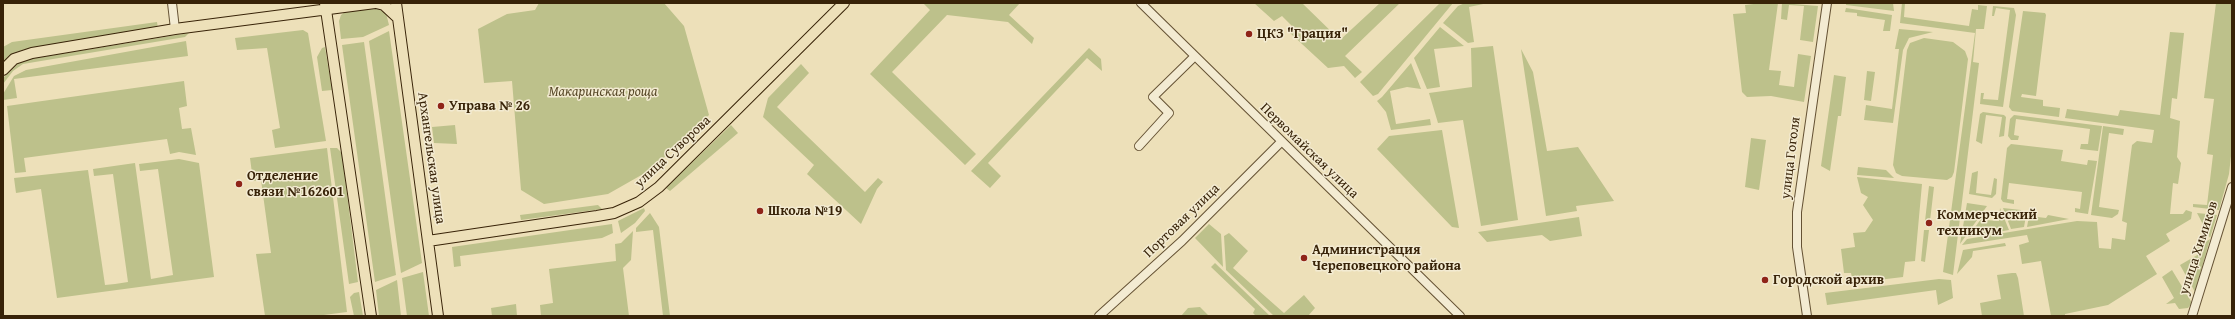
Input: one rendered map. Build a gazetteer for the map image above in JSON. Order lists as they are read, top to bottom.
{
  "streets": {
    "main road": ["улица Суворова", "Архангельская улица"],
    "street": [
      "Первомайская улица",
      "улица Гоголя",
      "Портовая улица",
      "улица Химиков"
    ]
  },
  "crossings": [
    ["Первомайская улица", "Портовая улица"],
    ["улица Суворова", "Архангельская улица"]
  ],
  "parks": ["Макаринская роща"],
  "places": [
    "ЦКЗ \"Грация\"",
    "Управа № 26",
    "Отделение связи №162601",
    "Школа №19",
    "Коммерческий техникум",
    "Администрация Череповецкого района",
    "Городской архив"
  ]
}
